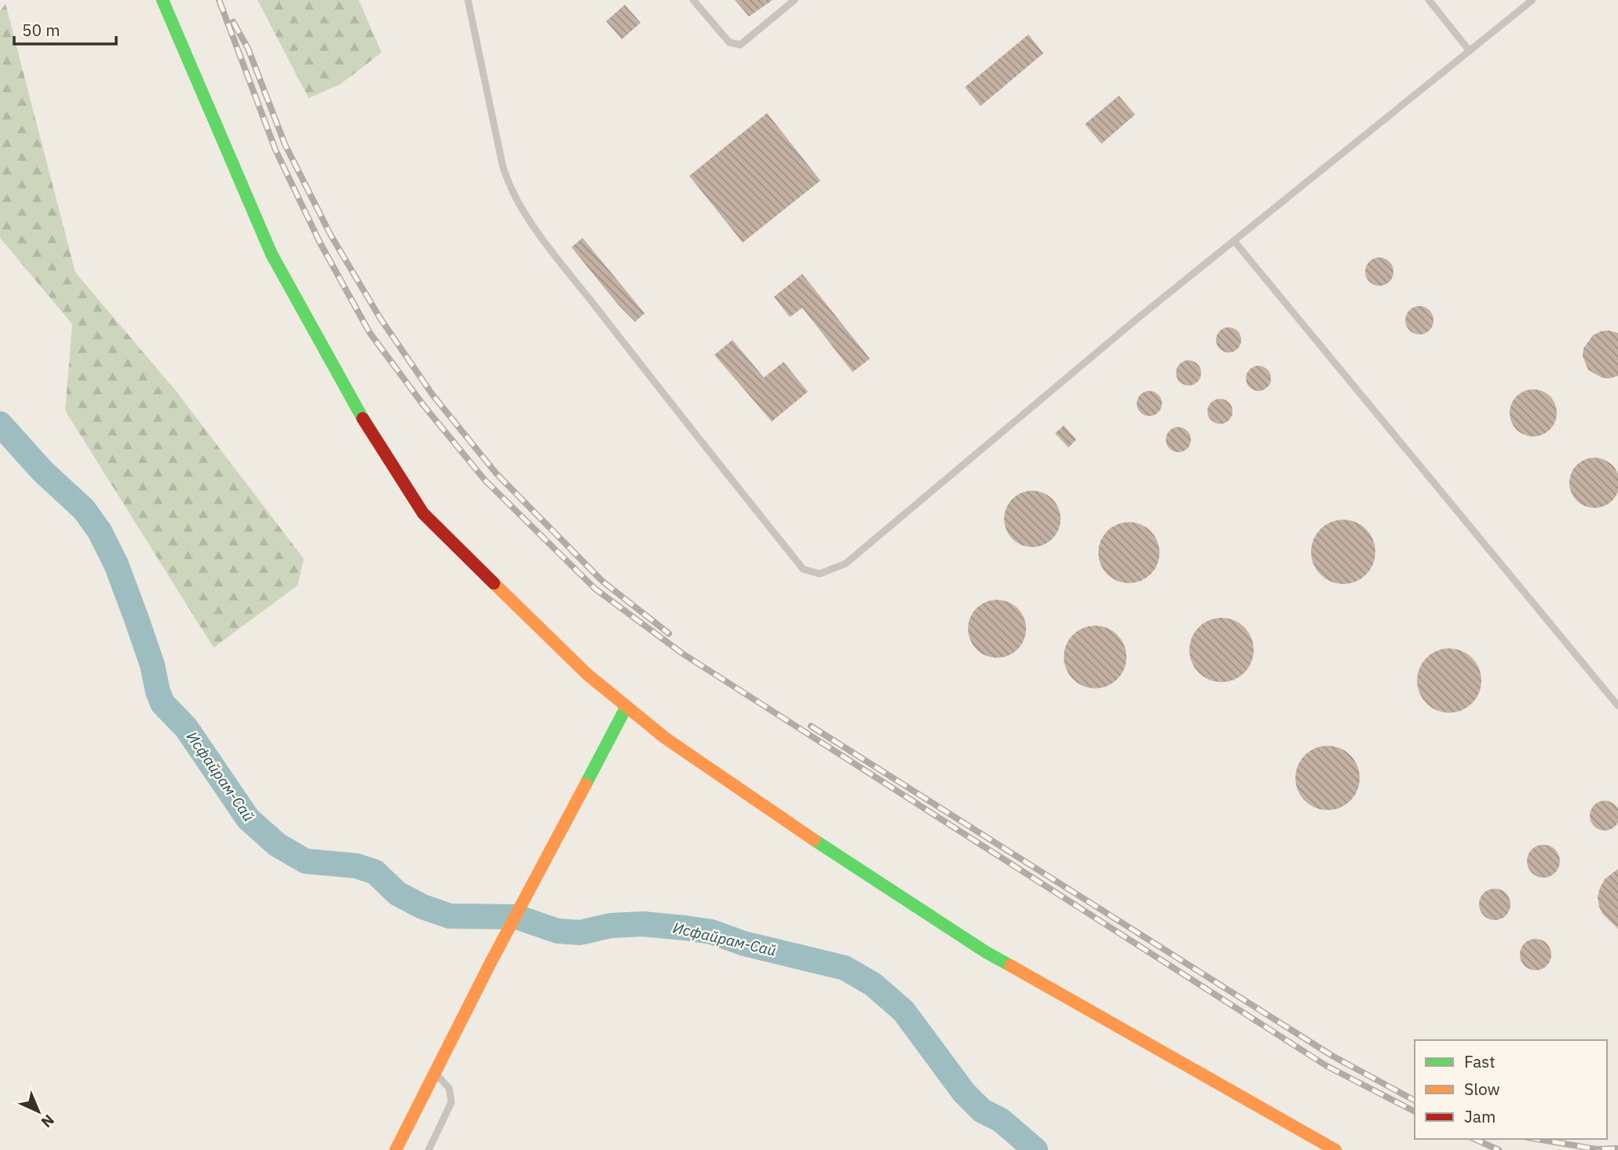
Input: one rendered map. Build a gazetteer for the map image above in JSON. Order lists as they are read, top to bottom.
{
  "water": ["Исфайрам-Сай"],
  "legend": ["Fast", "Slow", "Jam"],
  "scale_bar": "50 m",
  "north": "bottom right"
}
